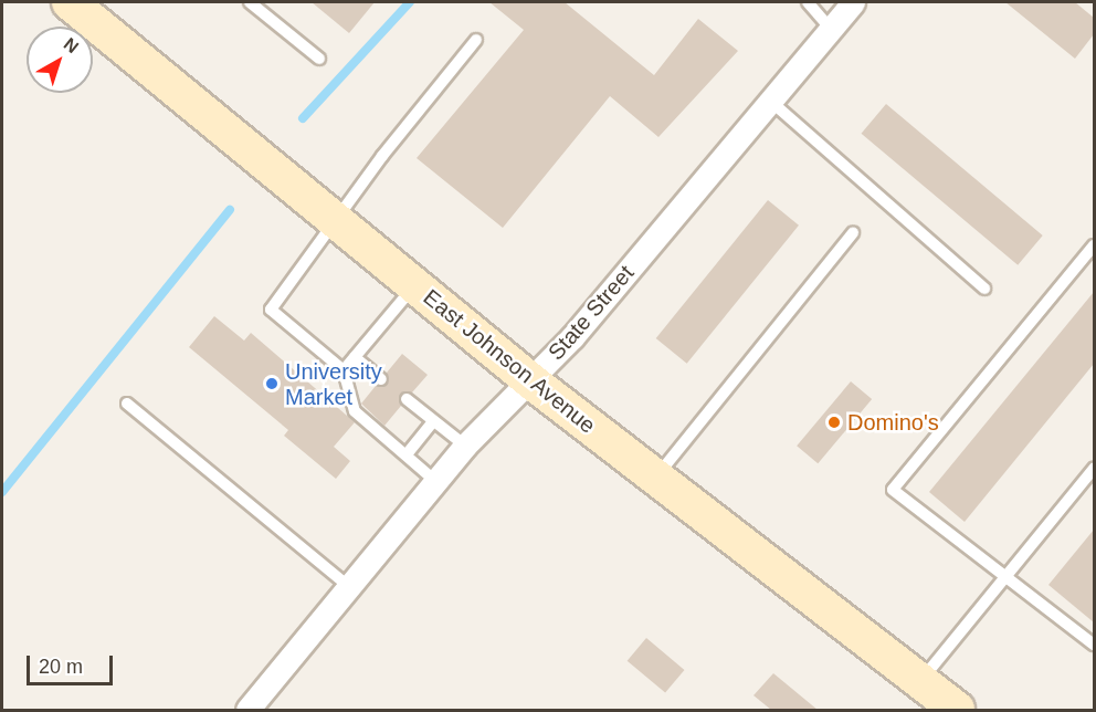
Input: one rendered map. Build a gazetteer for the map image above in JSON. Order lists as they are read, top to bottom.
{
  "streets": {
    "main road": ["East Johnson Avenue"],
    "street": ["State Street"]
  },
  "crossings": [
    ["State Street", "East Johnson Avenue"]
  ],
  "places": ["University Market", "Domino's"],
  "scale_bar": "20 m",
  "north": "top right"
}
